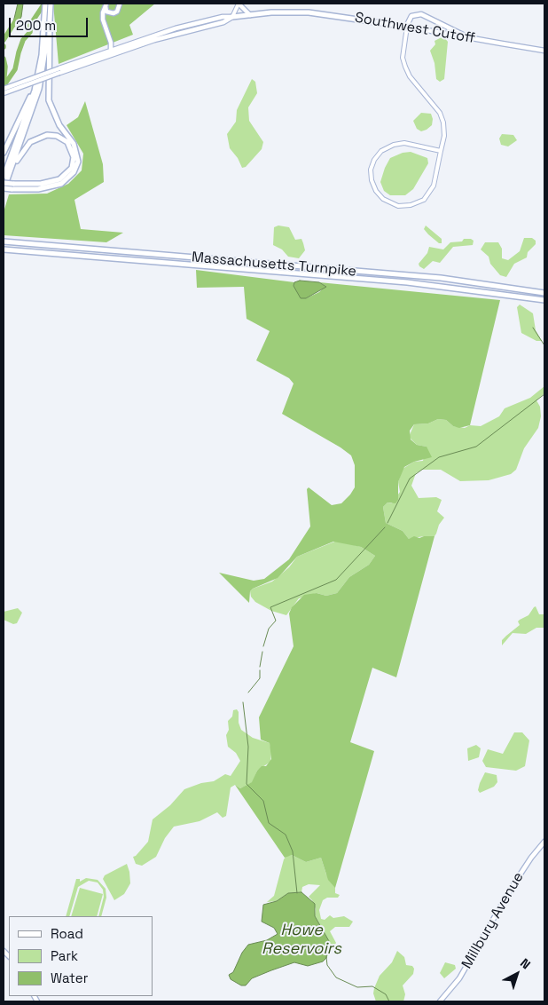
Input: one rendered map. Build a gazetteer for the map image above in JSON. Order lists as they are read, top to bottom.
{
  "streets": {
    "highway": ["Southwest Cutoff", "Massachusetts Turnpike"],
    "main road": ["Millbury Avenue"]
  },
  "water": ["Howe Reservoirs"],
  "legend": ["Road", "Park", "Water"],
  "scale_bar": "200 m",
  "north": "top right"
}
